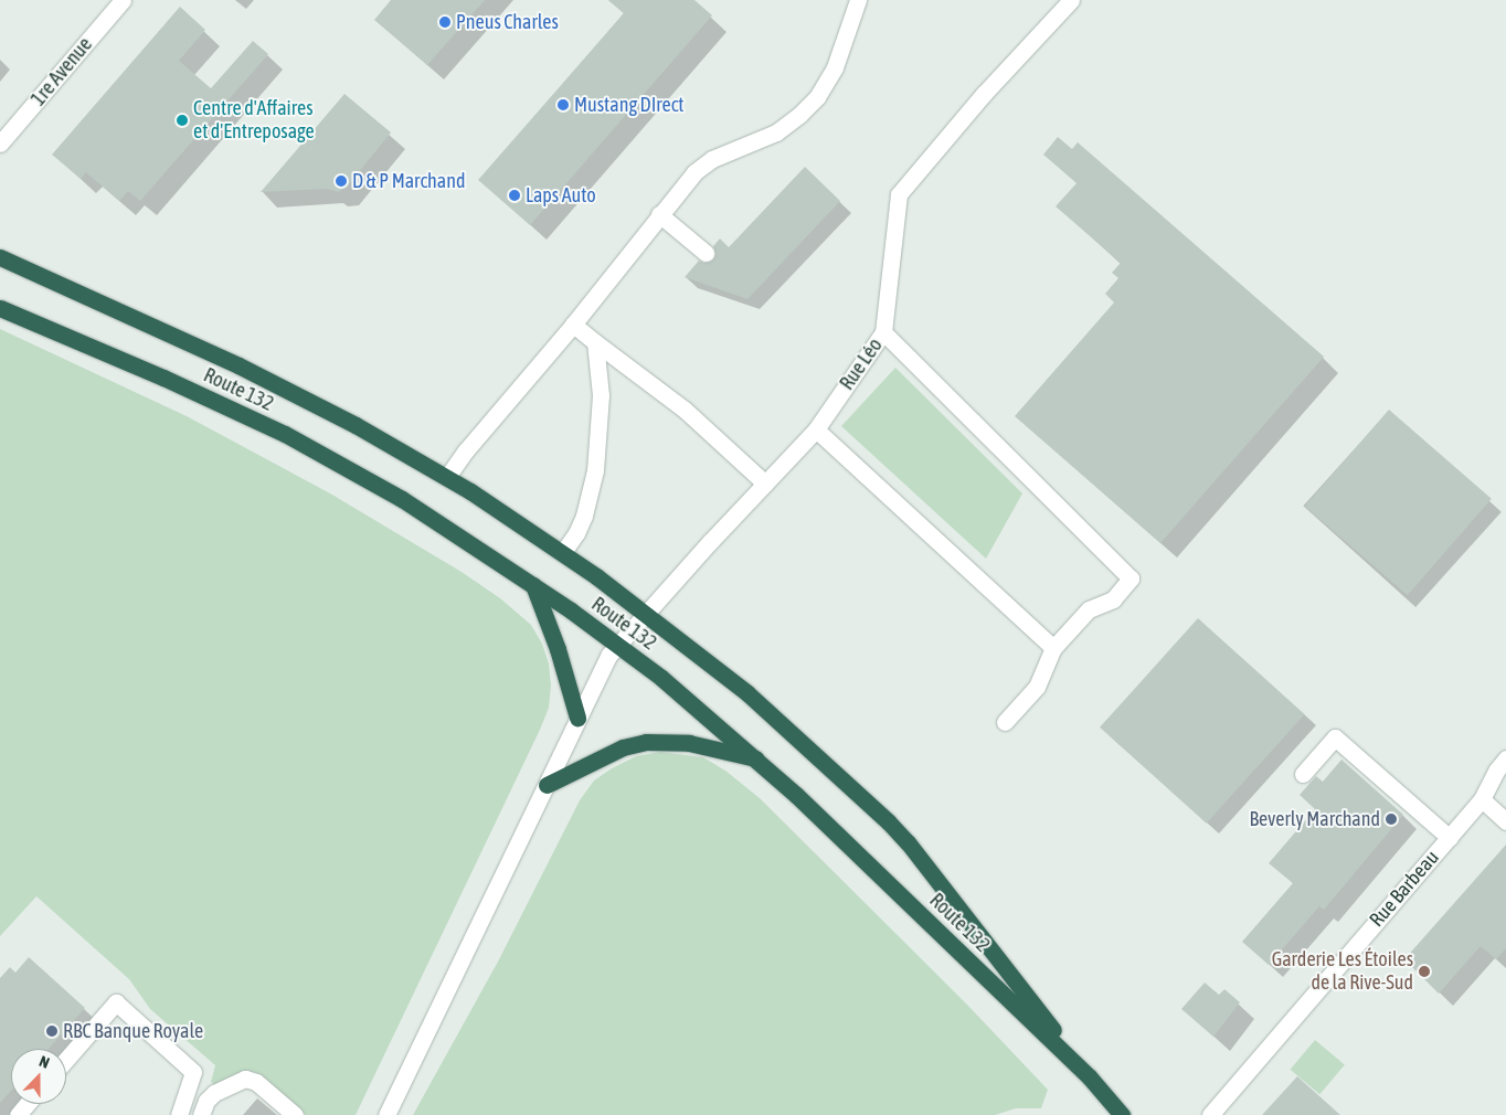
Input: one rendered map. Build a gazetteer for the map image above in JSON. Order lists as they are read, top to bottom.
{
  "streets": {
    "highway": ["Route 132"],
    "street": ["1re Avenue", "Rue Léo", "Rue Barbeau"]
  },
  "crossings": [
    ["Rue Léo", "Route 132"]
  ],
  "places": [
    "Pneus Charles",
    "Mustang DIrect",
    "Centre d'Affaires et d'Entreposage",
    "D & P Marchand",
    "Laps Auto",
    "Beverly Marchand",
    "Garderie Les Étoiles de la Rive-Sud",
    "RBC Banque Royale"
  ],
  "north": "top"
}
